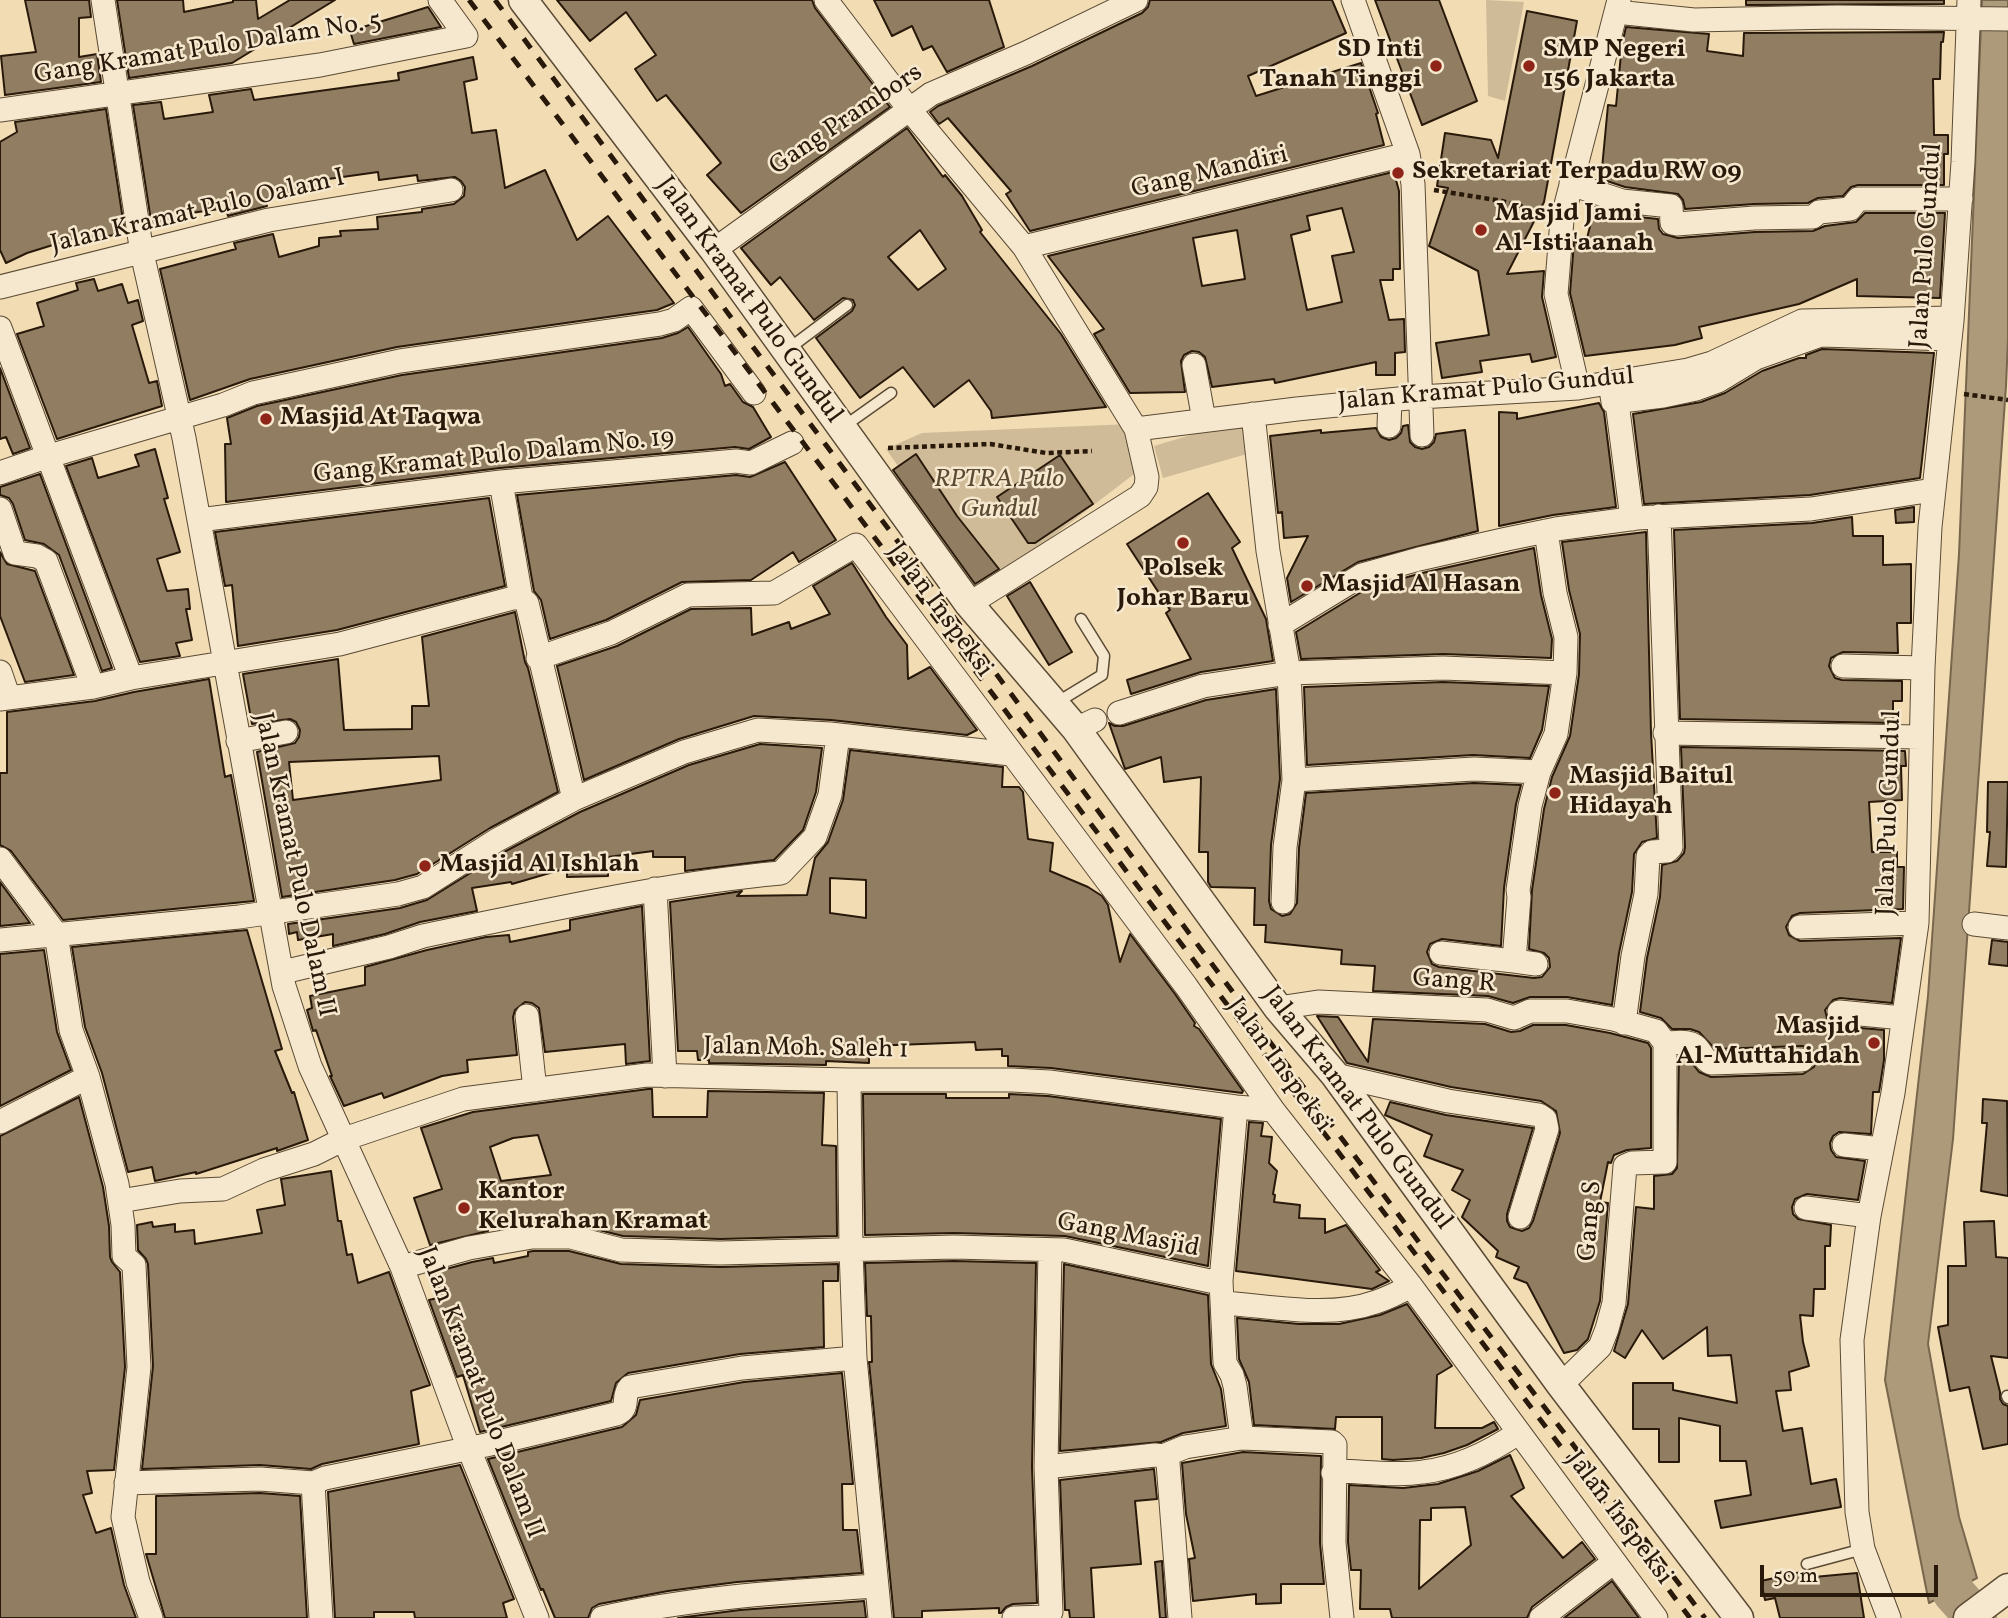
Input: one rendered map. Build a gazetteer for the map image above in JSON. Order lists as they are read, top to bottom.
{
  "streets": {
    "street": [
      "Gang Kramat Pulo Dalam No. 5",
      "Gang Prambors",
      "Gang Mandiri",
      "Jalan Kramat Pulo Oalam I",
      "Jalan Pulo Gundul",
      "Jalan Kramat Pulo Gundul",
      "Gang Kramat Pulo Dalam No. 19",
      "Jalan Inspeksi",
      "Jalan Kramat Pulo Dalam II",
      "Gang R",
      "Jalan Moh. Saleh 1",
      "Gang S",
      "Gang Masjid"
    ]
  },
  "crossings": [
    ["Gang Kramat Pulo Dalam No. 5", "Jalan Kramat Pulo Dalam II"],
    ["Gang Prambors", "Jalan Kramat Pulo Gundul"],
    ["Jalan Kramat Pulo Oalam I", "Jalan Kramat Pulo Dalam II"],
    ["Jalan Pulo Gundul", "Jalan Kramat Pulo Gundul"],
    ["Jalan Kramat Pulo Gundul", "Gang R"],
    ["Jalan Kramat Pulo Gundul", "Gang S"],
    ["Gang Kramat Pulo Dalam No. 19", "Jalan Kramat Pulo Dalam II"],
    ["Jalan Inspeksi", "Jalan Moh. Saleh 1"],
    ["Jalan Kramat Pulo Dalam II", "Jalan Moh. Saleh 1"],
    ["Jalan Kramat Pulo Dalam II", "Gang Masjid"],
    ["Jalan Moh. Saleh 1", "Gang Masjid"]
  ],
  "parks": ["RPTRA Pulo Gundul"],
  "places": [
    "SD Inti Tanah Tinggi",
    "SMP Negeri 156 Jakarta",
    "Sekretariat Terpadu RW 09",
    "Masjid Jami Al-Isti'aanah",
    "Masjid At Taqwa",
    "Polsek Johar Baru",
    "Masjid Al Hasan",
    "Masjid Baitul Hidayah",
    "Masjid Al Ishlah",
    "Masjid Al-Muttahidah",
    "Kantor Kelurahan Kramat"
  ],
  "scale_bar": "50 m"
}
